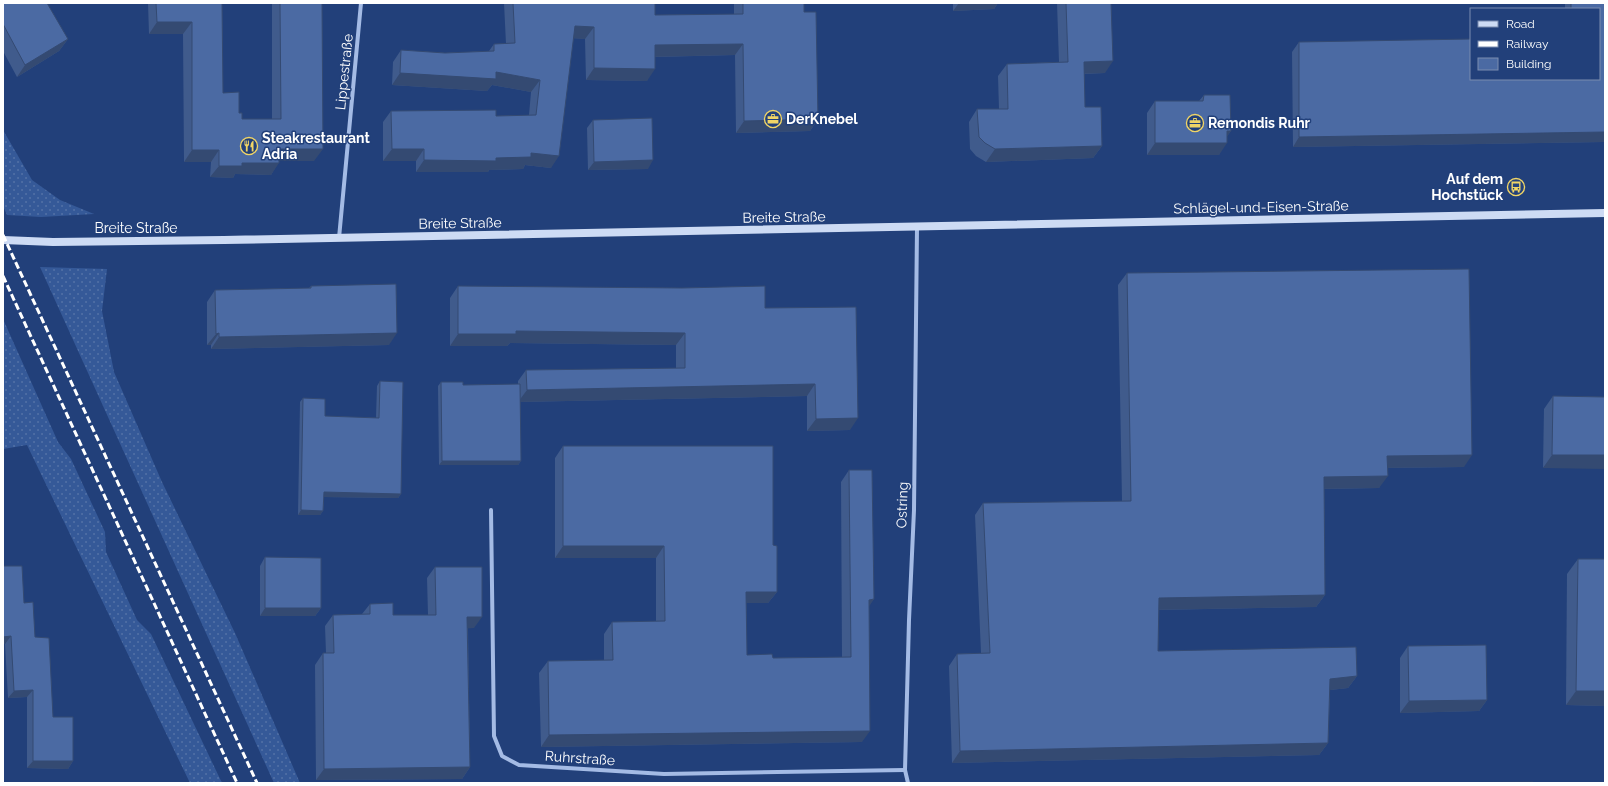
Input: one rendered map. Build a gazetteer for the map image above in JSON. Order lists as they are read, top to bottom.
{
  "streets": {
    "street": [
      "Lippestraße",
      "Schlägel-und-Eisen-Straße",
      "Breite Straße",
      "Ostring",
      "Ruhrstraße"
    ]
  },
  "crossings": [
    ["Lippestraße", "Breite Straße"],
    ["Schlägel-und-Eisen-Straße", "Breite Straße"],
    ["Schlägel-und-Eisen-Straße", "Ostring"],
    ["Breite Straße", "Ostring"],
    ["Ostring", "Ruhrstraße"]
  ],
  "places": {
    "office": ["DerKnebel", "Remondis Ruhr"],
    "restaurant": ["Steakrestaurant Adria"],
    "bus stop": ["Auf dem Hochstück"]
  },
  "legend": ["Road", "Railway", "Building"]
}
